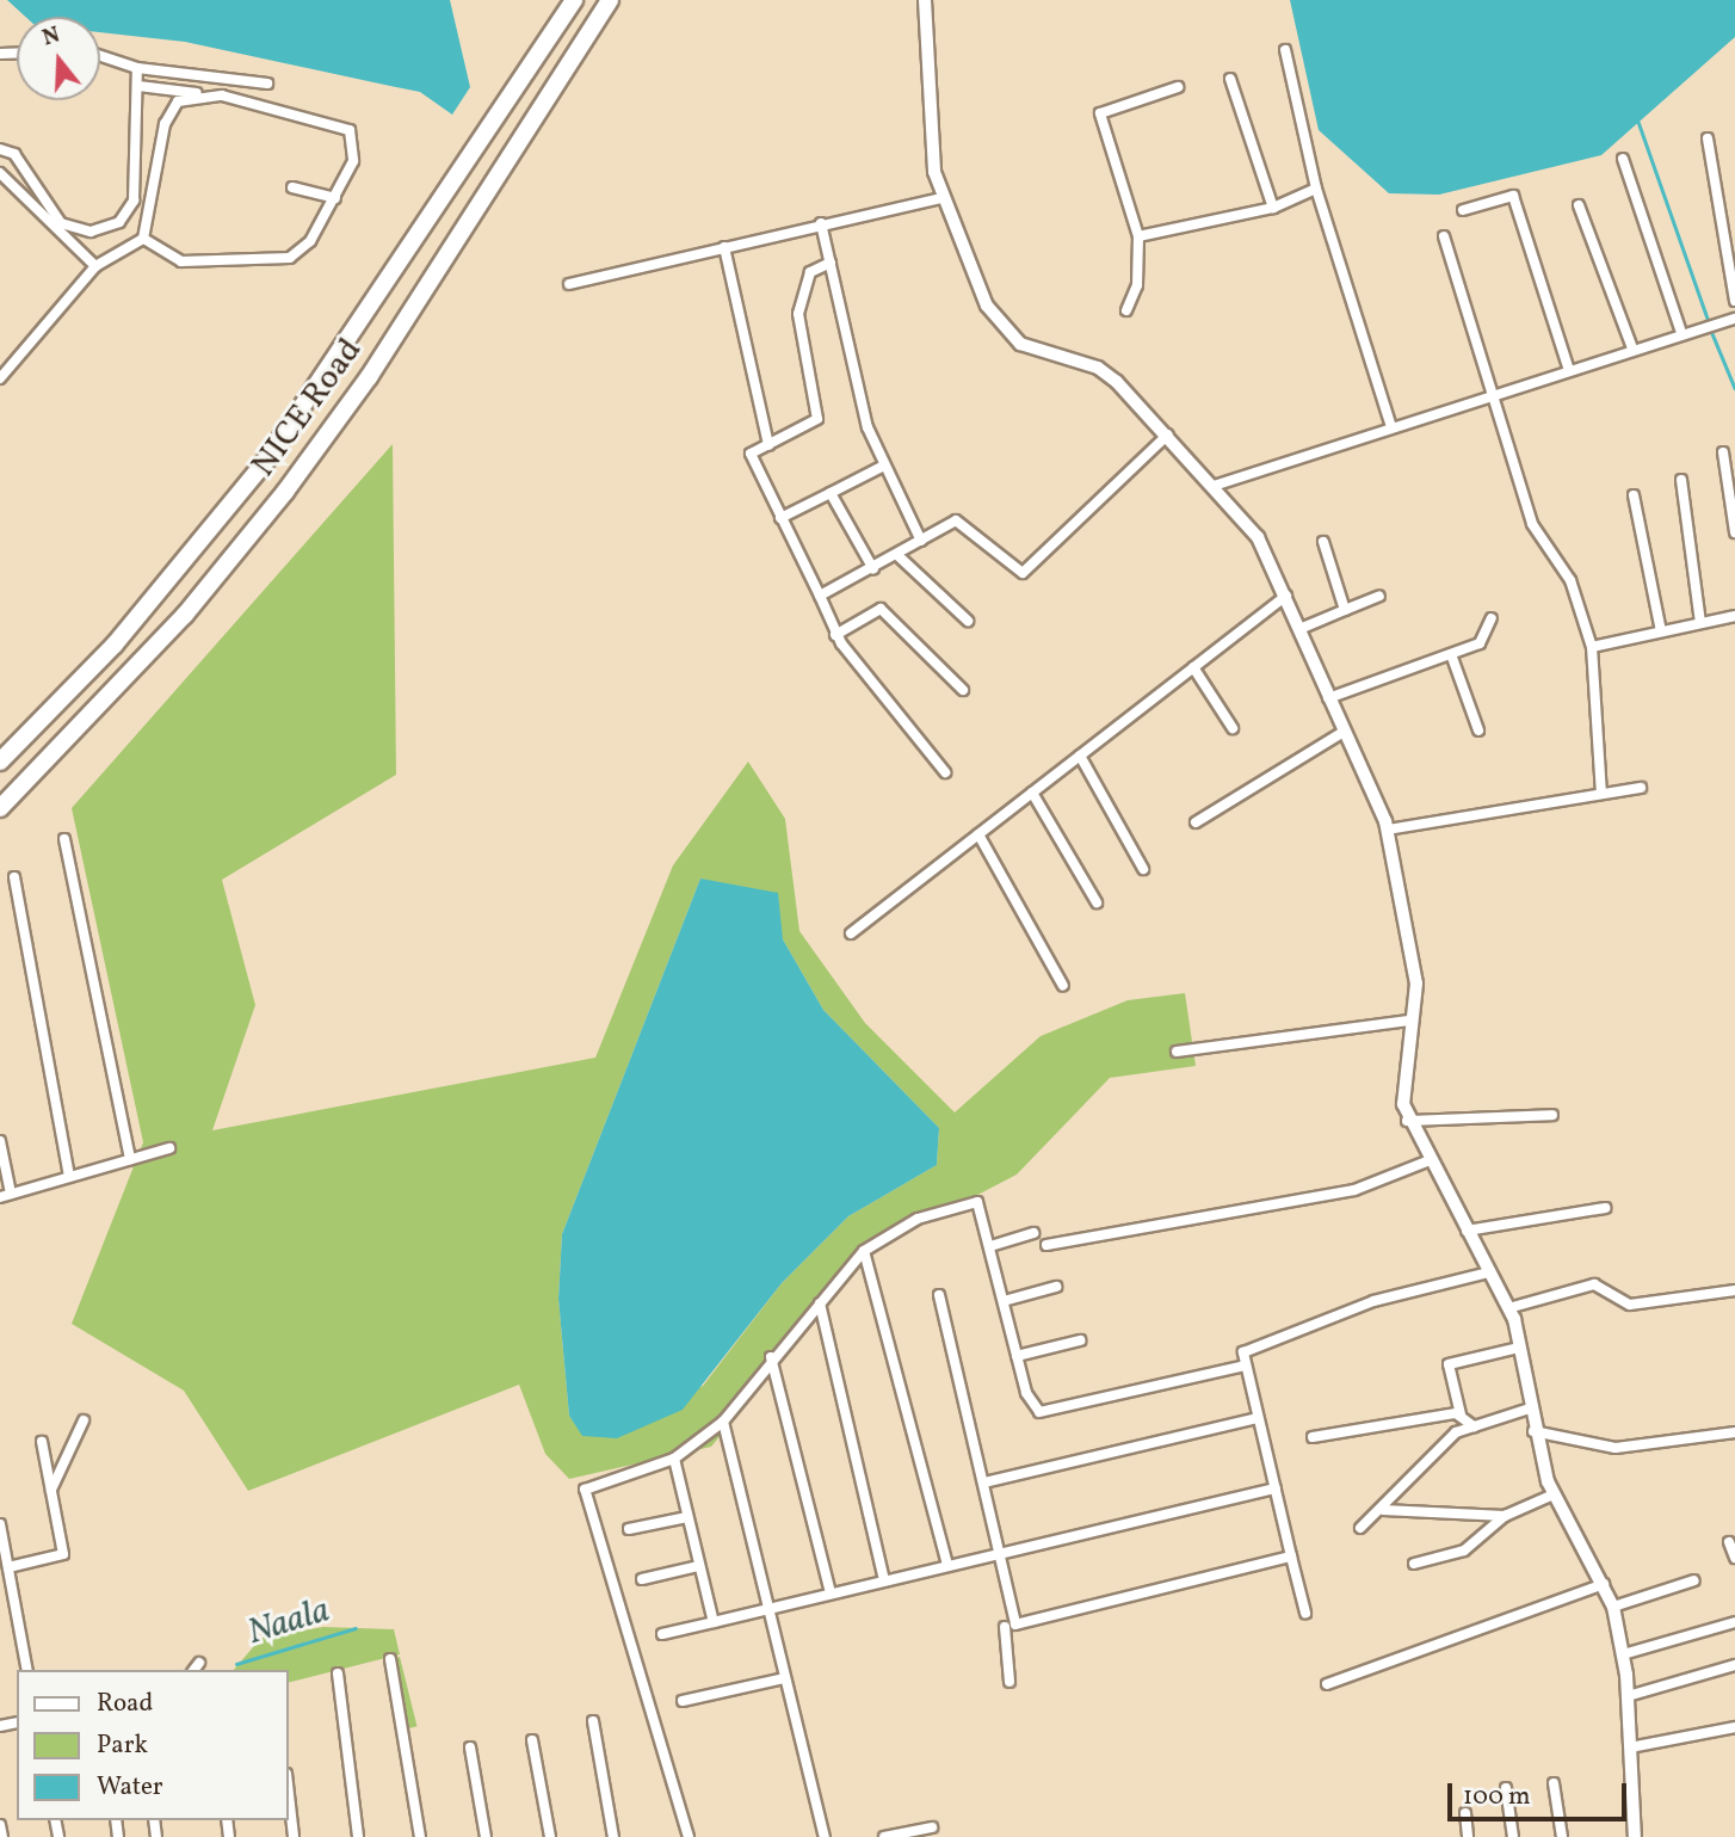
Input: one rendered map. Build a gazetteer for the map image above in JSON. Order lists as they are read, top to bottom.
{
  "streets": {
    "highway": ["NICE Road"]
  },
  "water": ["Naala"],
  "legend": ["Road", "Park", "Water"],
  "scale_bar": "100 m",
  "north": "top"
}
